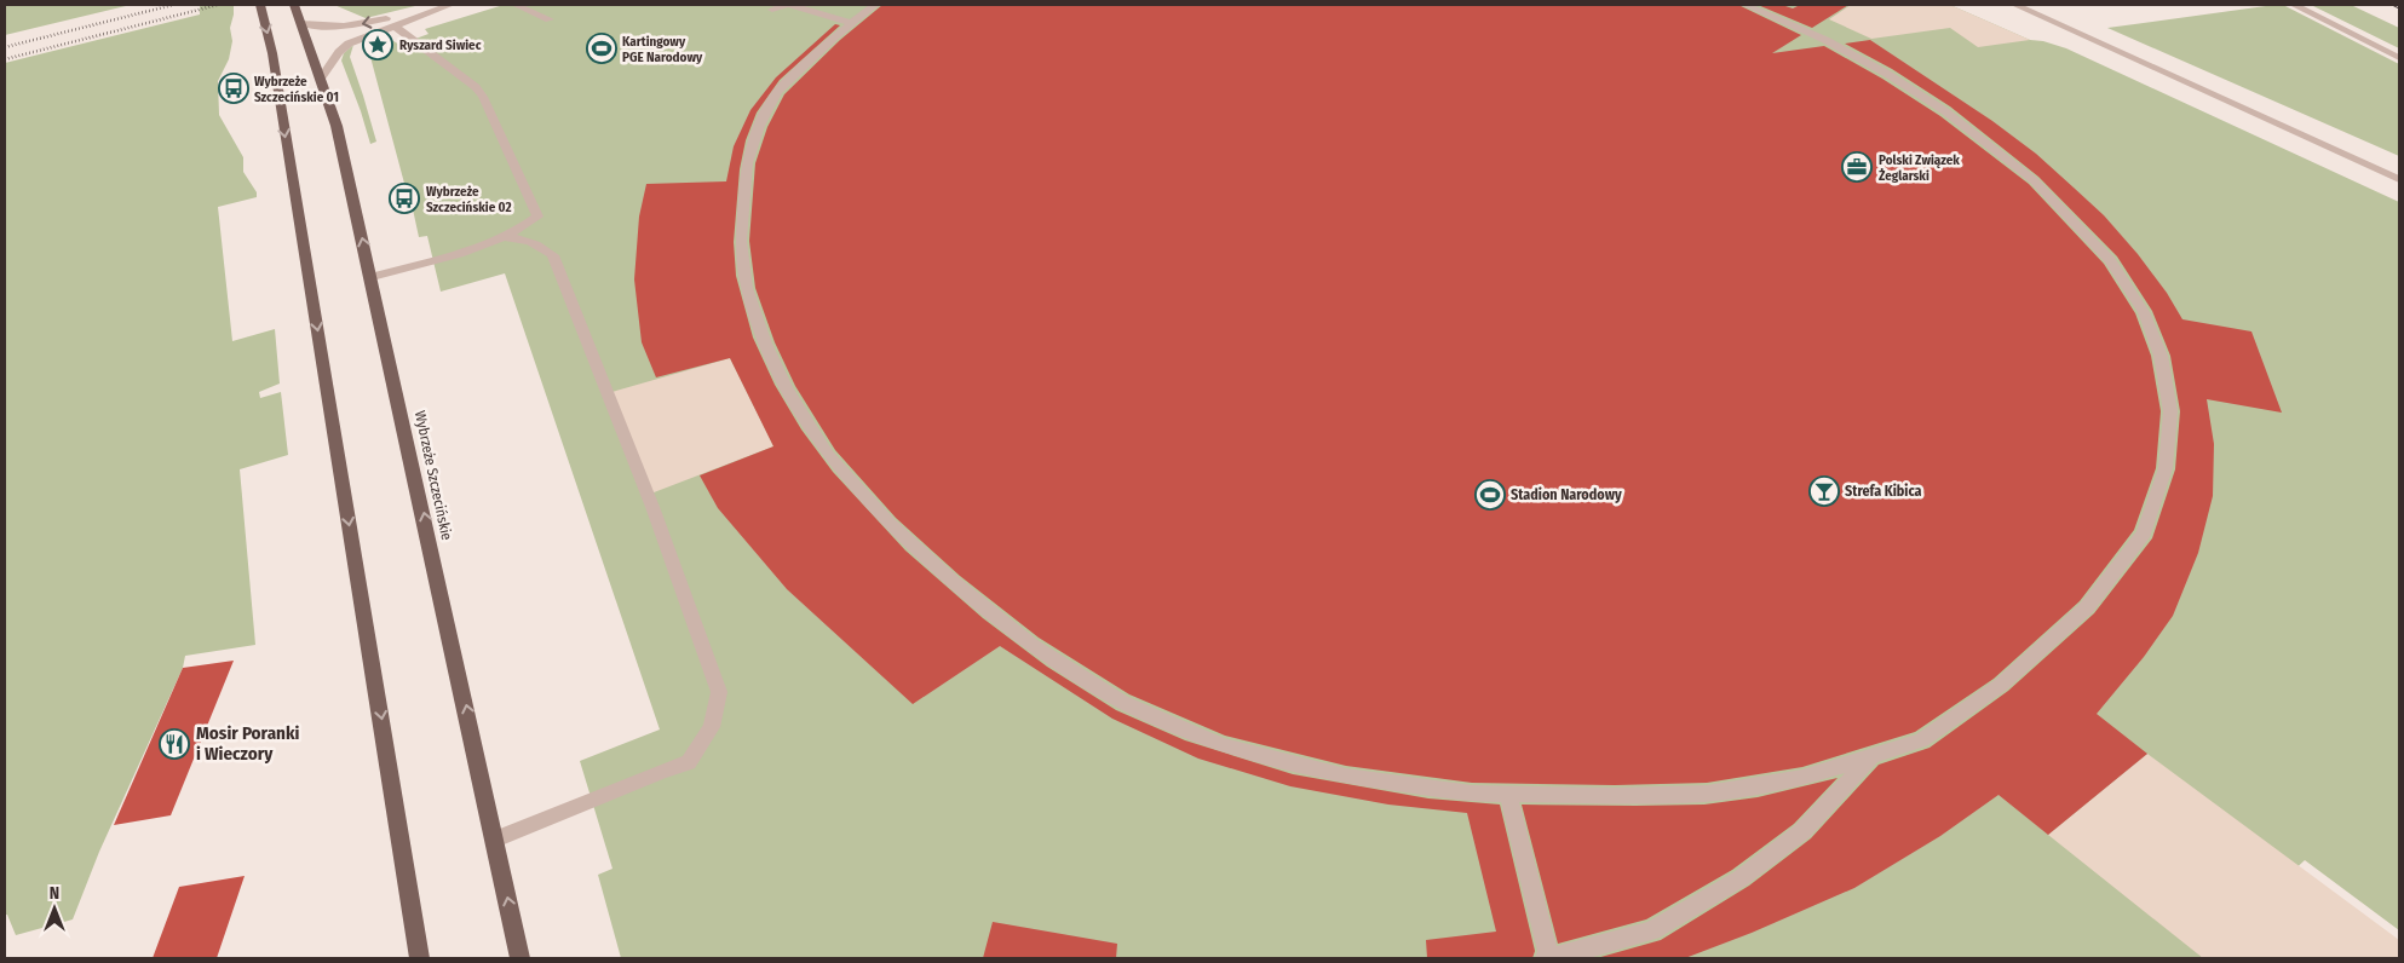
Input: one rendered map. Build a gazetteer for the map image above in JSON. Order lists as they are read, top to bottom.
{
  "streets": {
    "main road": ["Wybrzeże Szczecińskie"]
  },
  "places": {
    "place": ["Ryszard Siwiec"],
    "sports": ["Kartingowy PGE Narodowy", "Stadion Narodowy"],
    "bus stop": ["Wybrzeże Szczecińskie 01", "Wybrzeże Szczecińskie 02"],
    "office": ["Polski Związek Żeglarski"],
    "bar": ["Strefa Kibica"],
    "restaurant": ["Mosir Poranki i Wieczory"]
  },
  "north": "top"
}
